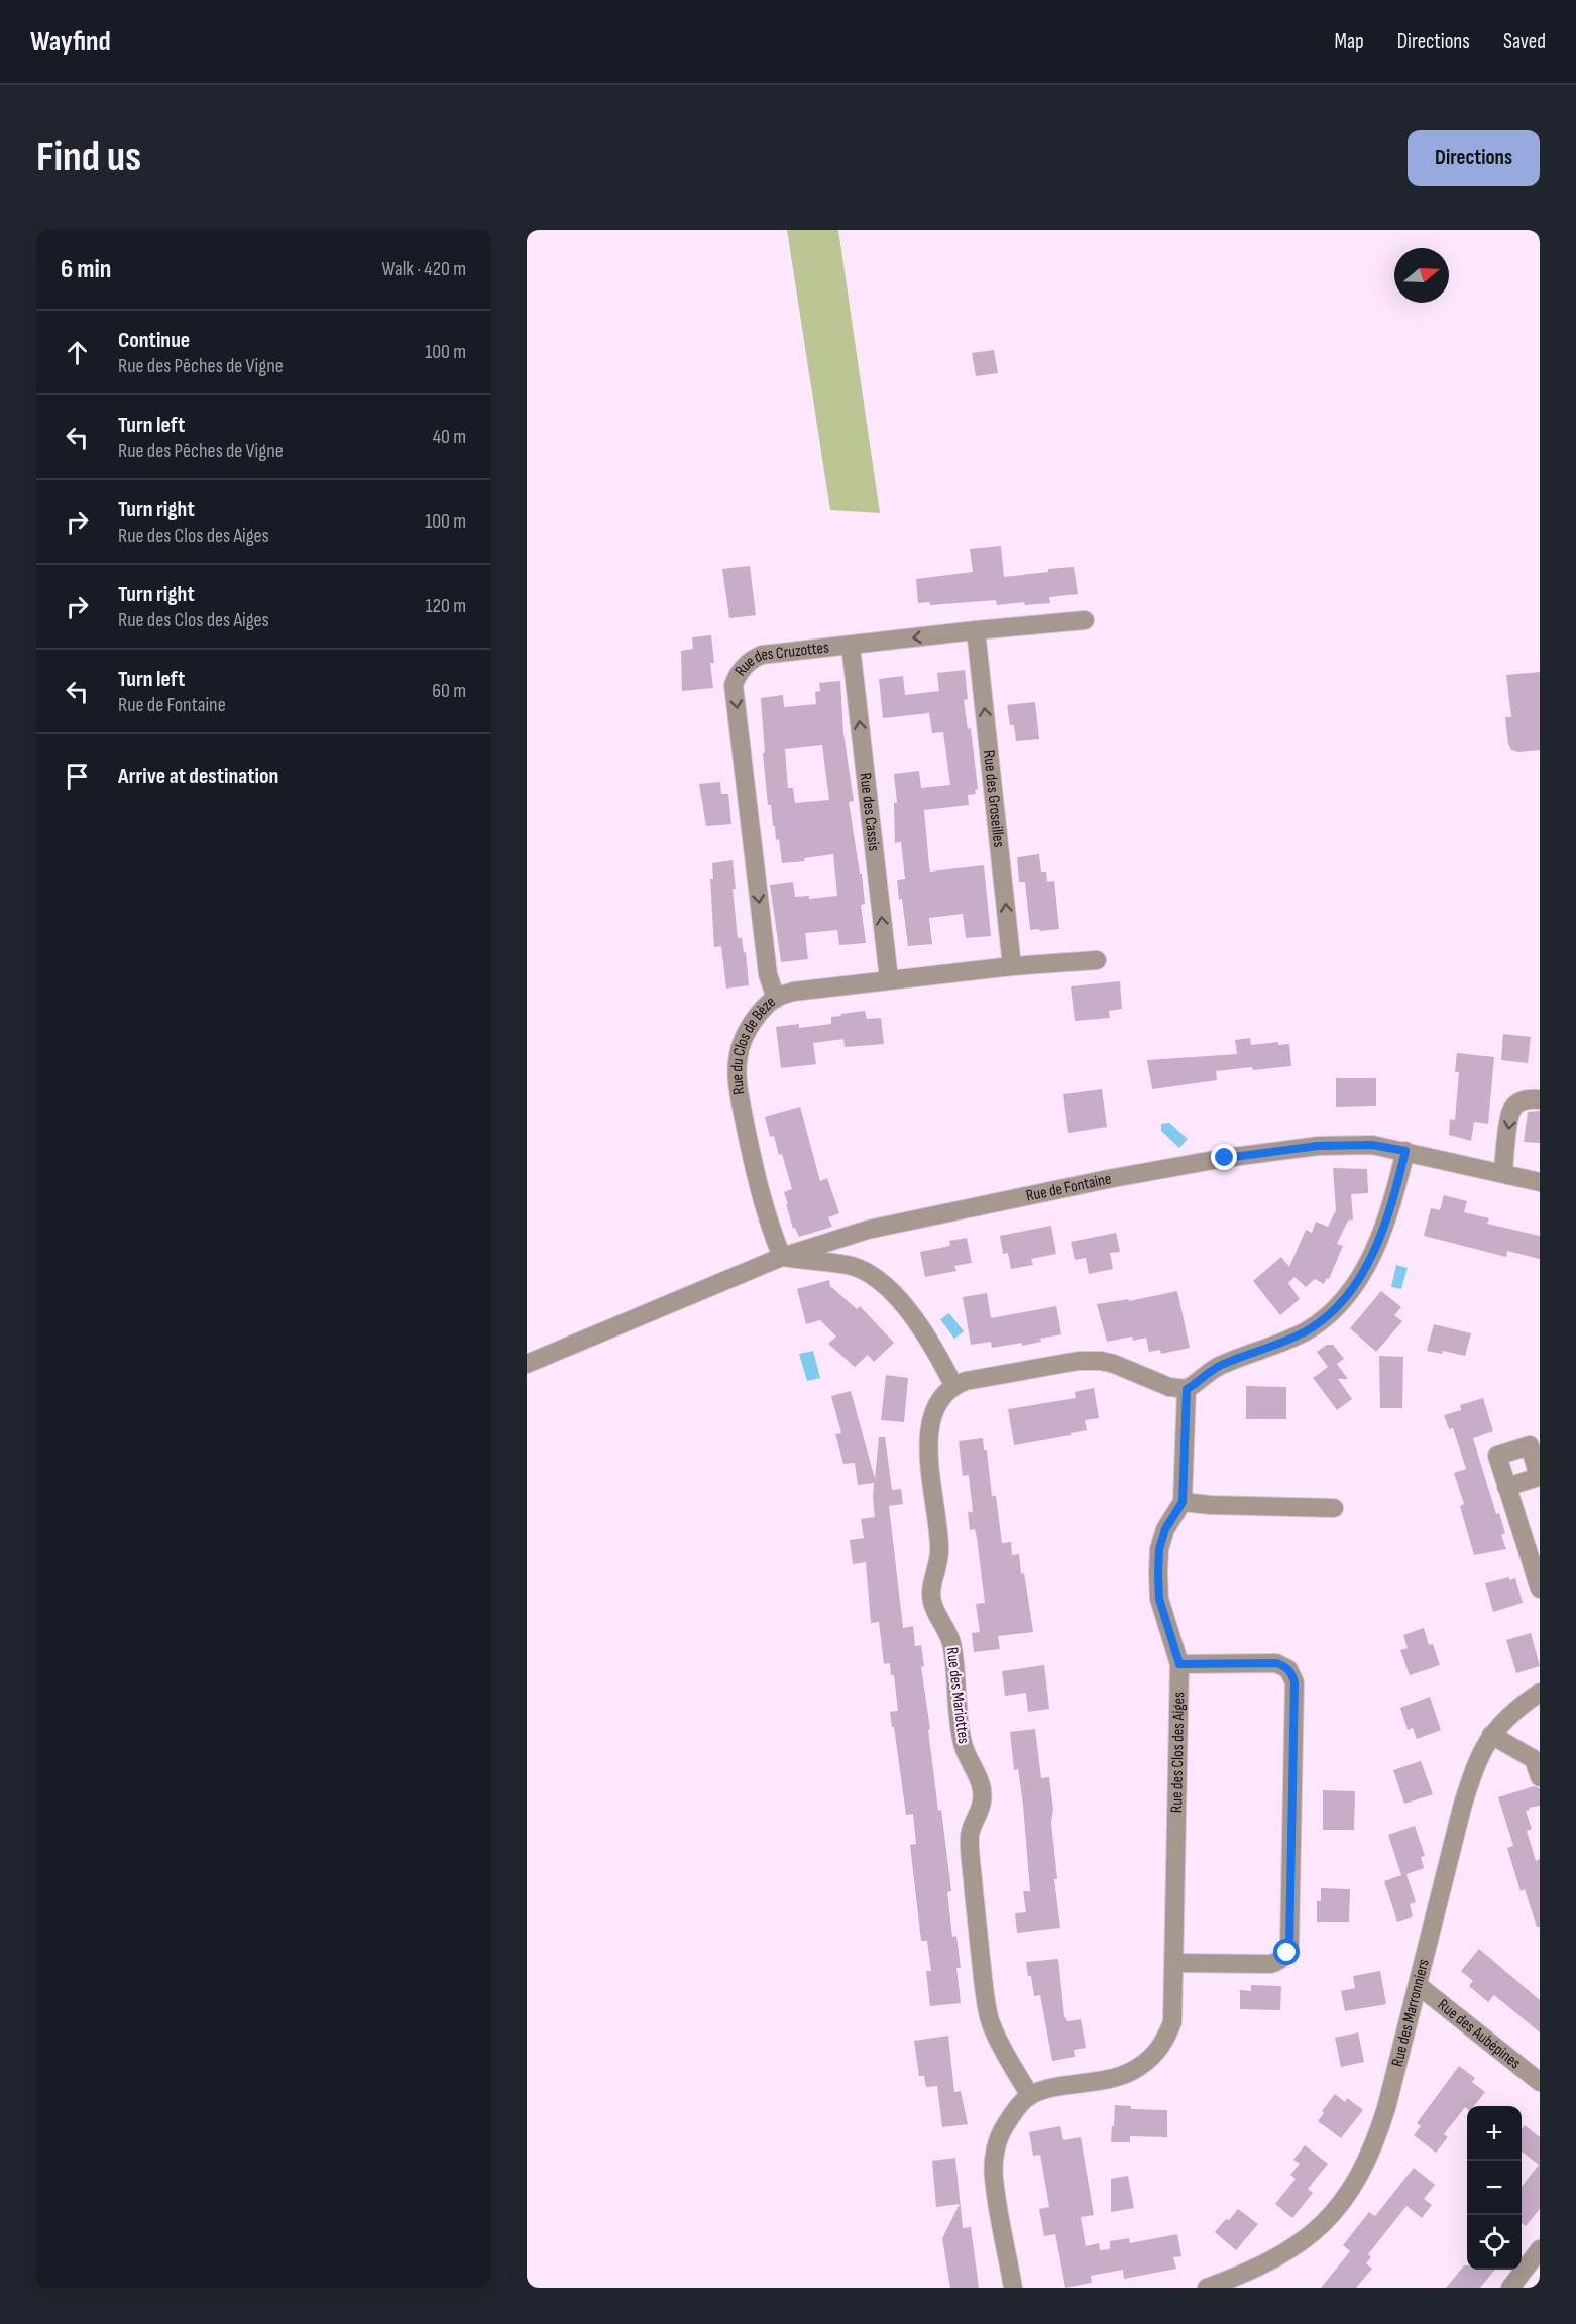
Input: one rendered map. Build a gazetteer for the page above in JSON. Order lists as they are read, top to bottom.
{
  "streets": {
    "street": [
      "Rue des Cruzottes",
      "Rue des Groseilles",
      "Rue des Cassis",
      "Rue du Clos de Bèze",
      "Rue de Fontaine",
      "Rue des Mariottes",
      "Rue des Clos des Aiges",
      "Rue des Marronniers",
      "Rue des Aubépines"
    ]
  },
  "crossings": [
    ["Rue des Cruzottes", "Rue des Groseilles"],
    ["Rue des Cruzottes", "Rue des Cassis"],
    ["Rue des Cruzottes", "Rue du Clos de Bèze"],
    ["Rue des Groseilles", "Rue du Clos de Bèze"],
    ["Rue des Cassis", "Rue du Clos de Bèze"],
    ["Rue du Clos de Bèze", "Rue de Fontaine"],
    ["Rue des Mariottes", "Rue des Clos des Aiges"],
    ["Rue des Marronniers", "Rue des Aubépines"]
  ],
  "one_way": ["Rue des Groseilles", "Rue des Cassis"],
  "north": "right",
  "page": {
    "header": "Wayfind",
    "nav": ["Map", "Directions", "Saved"],
    "buttons": "Directions",
    "title": "Find us",
    "heading": ["6 min", "Walk · 420 m"],
    "list": [
      ["Continue", "Rue des Pêches de Vigne", "100 m"],
      ["Turn left", "Rue des Pêches de Vigne", "40 m"],
      ["Turn right", "Rue des Clos des Aiges", "100 m"],
      ["Turn right", "Rue des Clos des Aiges", "120 m"],
      ["Turn left", "Rue de Fontaine", "60 m"],
      "Arrive at destination"
    ],
    "map_buttons": ["+", "−"]
  }
}
